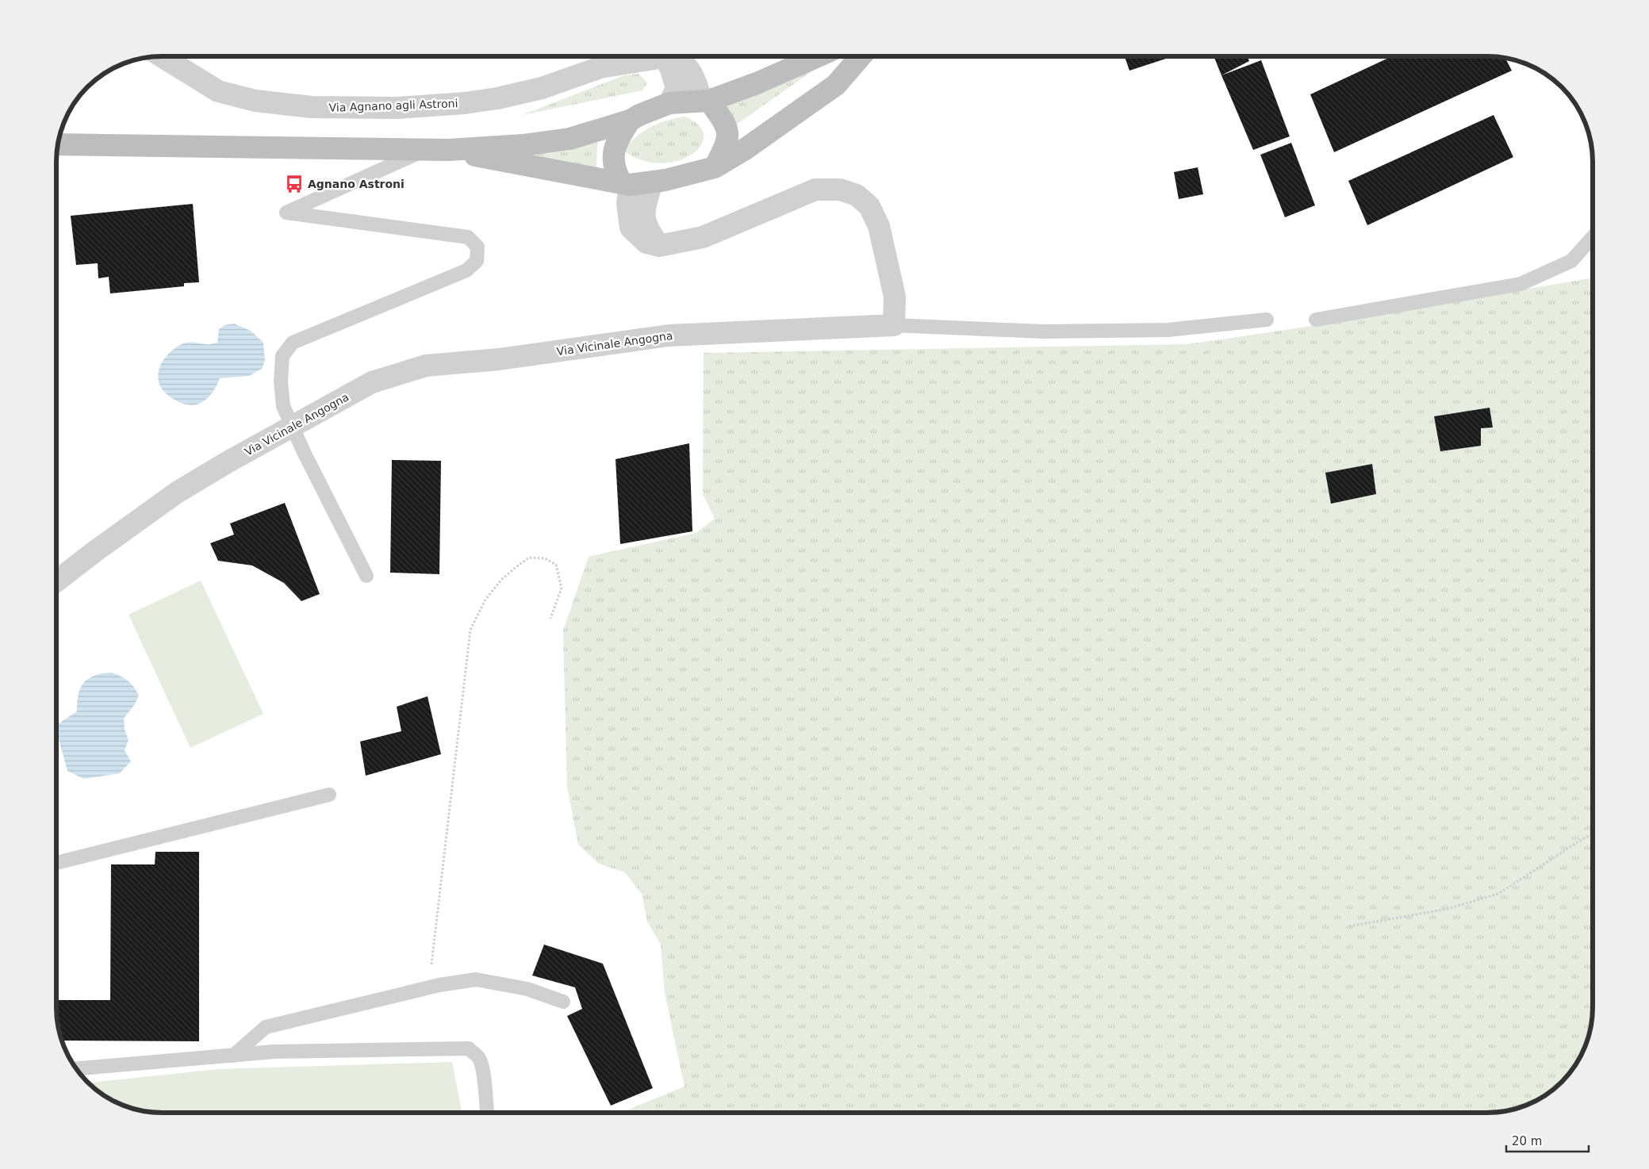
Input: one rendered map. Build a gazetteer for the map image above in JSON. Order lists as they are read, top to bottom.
{
  "streets": {
    "street": ["Via Agnano agli Astroni", "Via Vicinale Angogna"]
  },
  "places": {
    "bus stop": ["Agnano Astroni"]
  },
  "scale_bar": "20 m"
}
